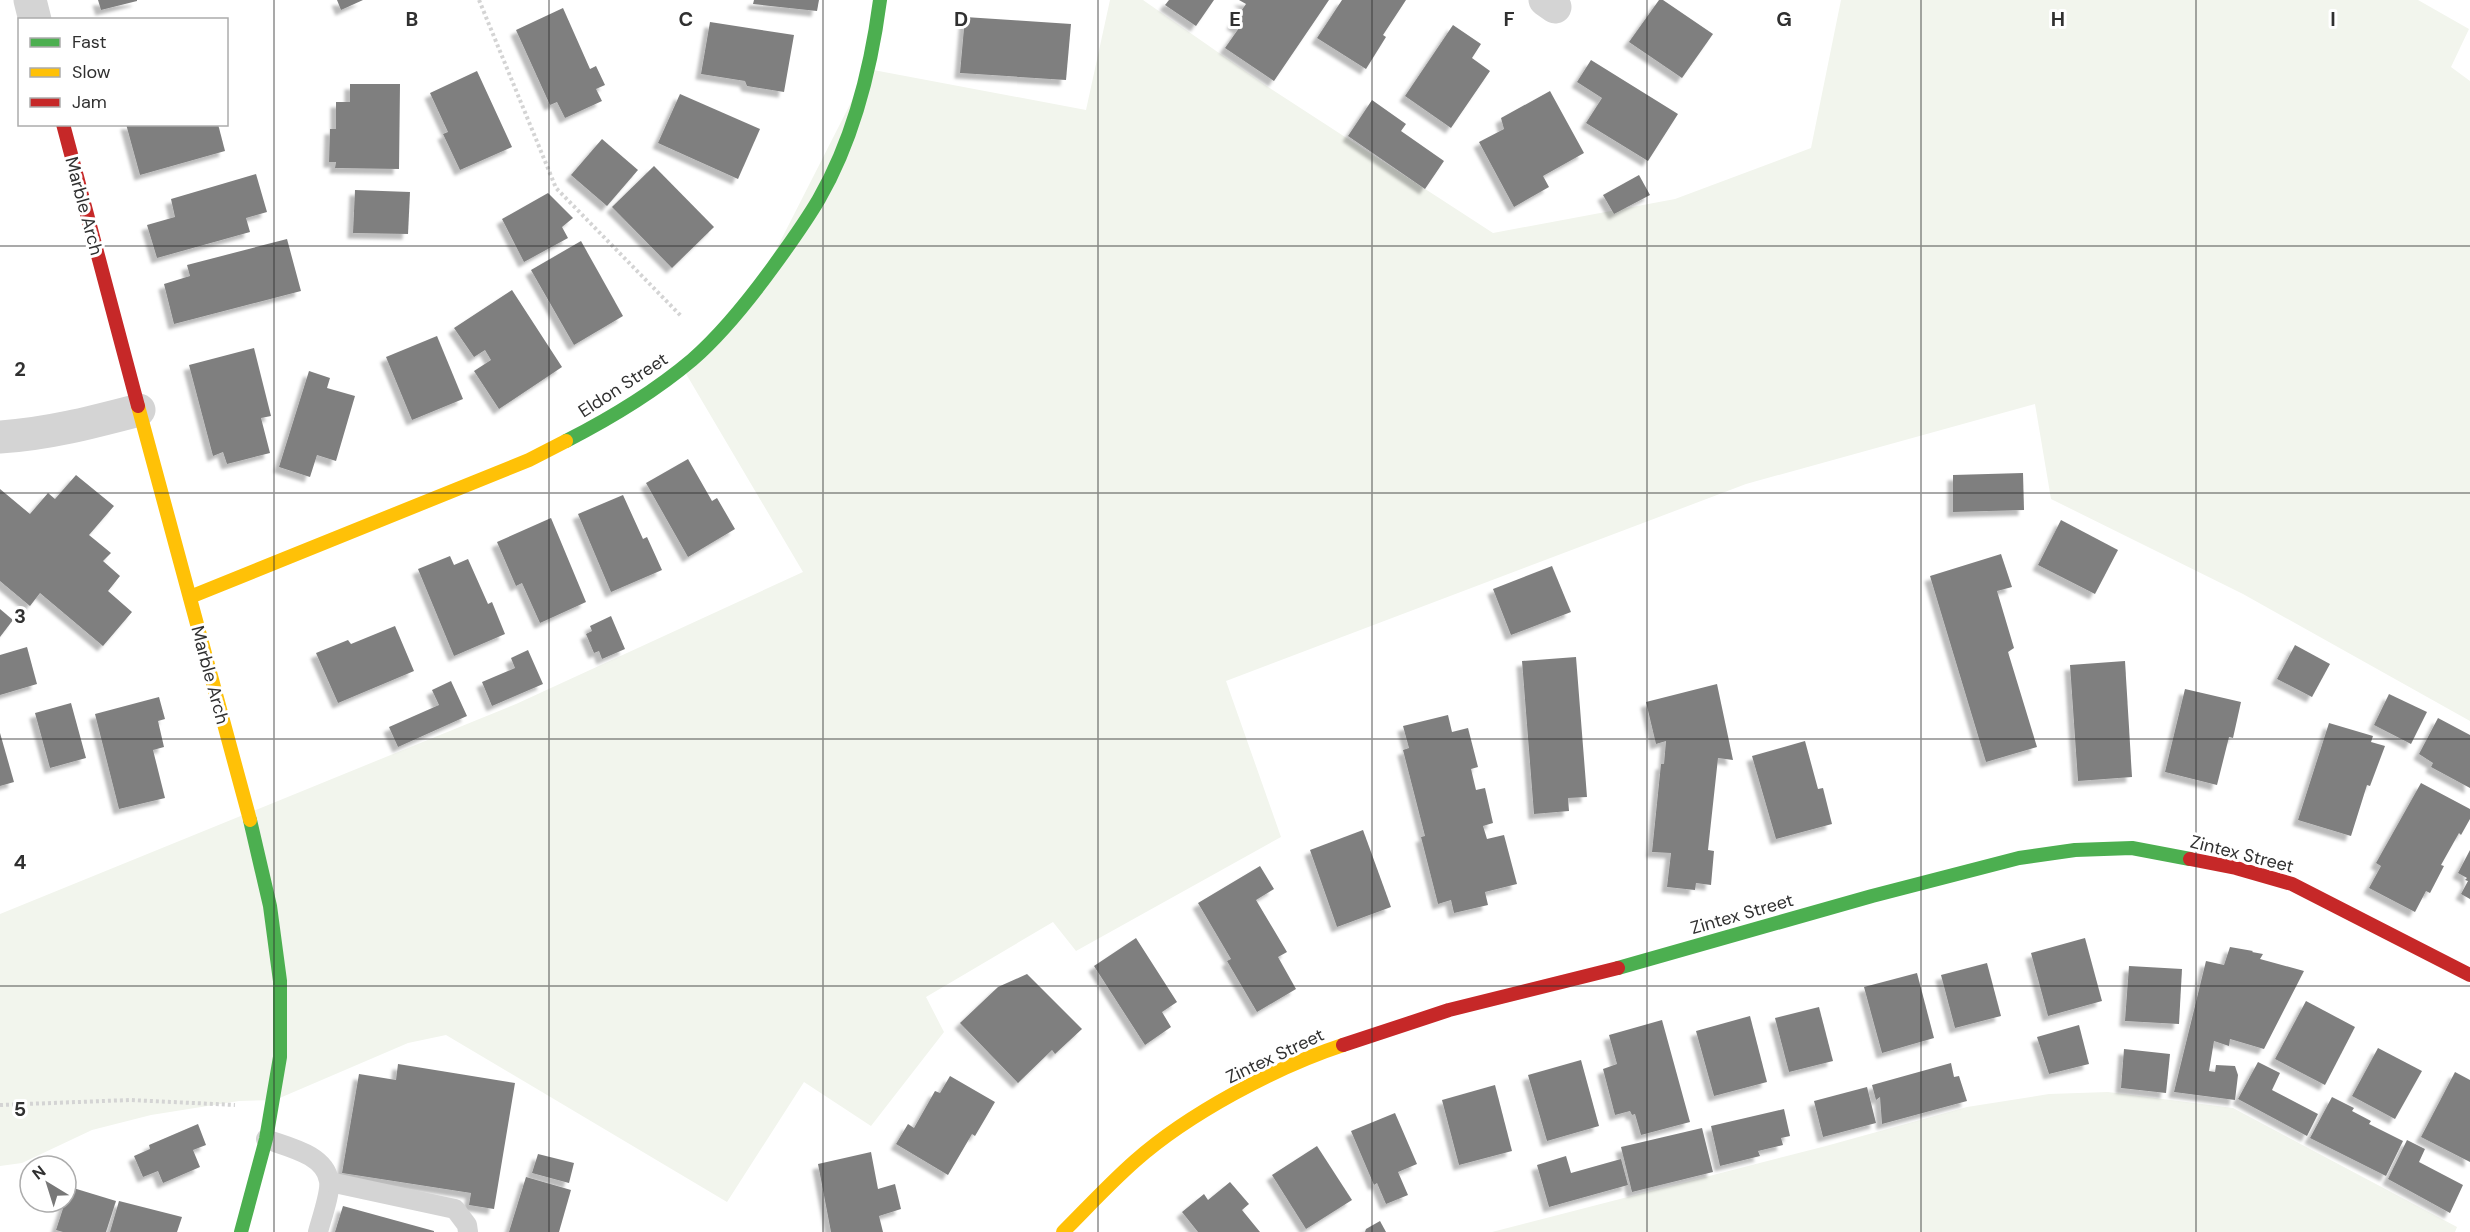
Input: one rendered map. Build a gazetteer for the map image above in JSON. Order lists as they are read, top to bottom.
{
  "streets": {
    "street": ["Marble Arch", "Eldon Street", "Zintex Street"]
  },
  "crossings": [
    ["Marble Arch", "Eldon Street"]
  ],
  "legend": ["Fast", "Slow", "Jam"],
  "north": "top left",
  "grid": {
    "columns": [
      "B",
      "C",
      "D",
      "E",
      "F",
      "G",
      "H",
      "I"
    ],
    "rows": [
      "2",
      "3",
      "4",
      "5"
    ]
  }
}
